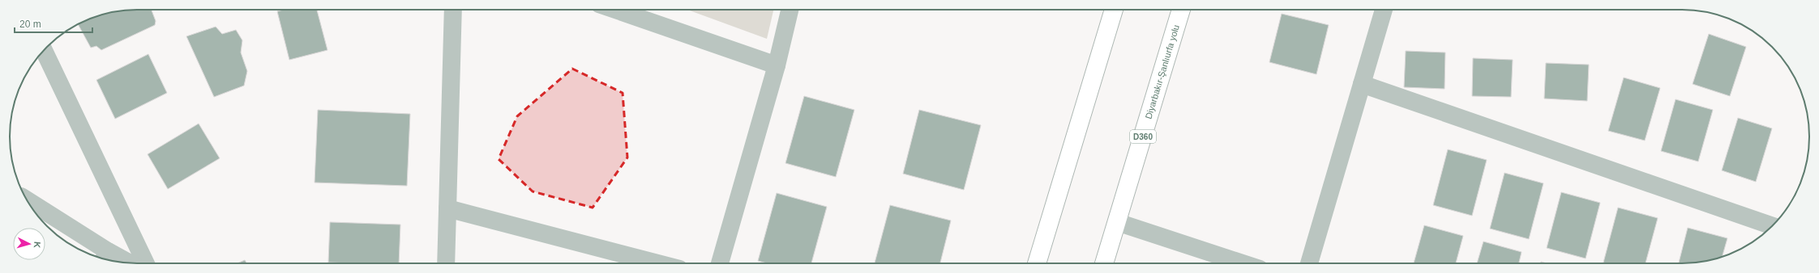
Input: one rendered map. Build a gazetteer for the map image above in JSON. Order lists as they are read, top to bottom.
{
  "streets": {
    "highway": ["Diyarbakır-Şanlıurfa yolu", "D360"]
  },
  "scale_bar": "20 m",
  "north": "right"
}
